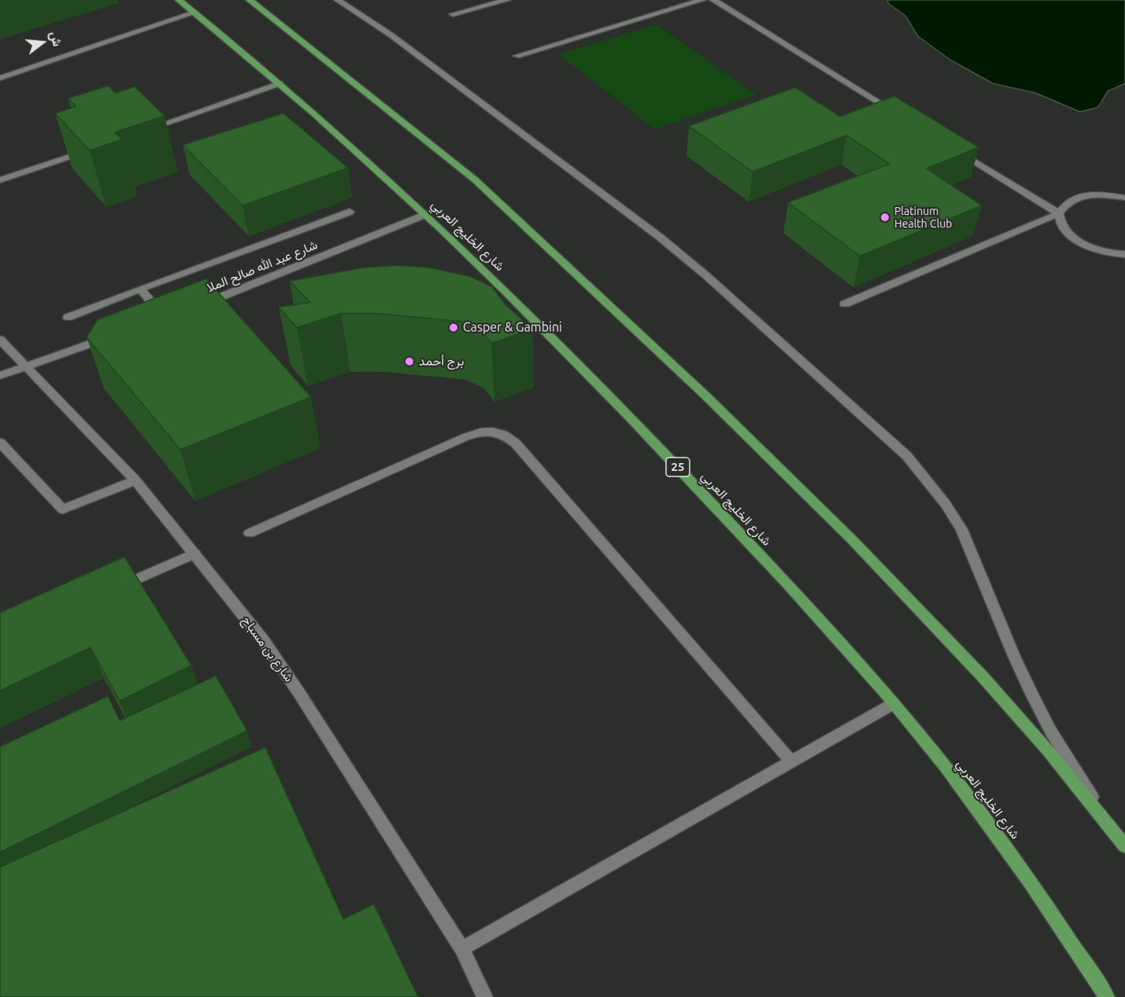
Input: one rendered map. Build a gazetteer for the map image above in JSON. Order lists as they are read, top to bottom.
{
  "streets": {
    "main road": ["شارع الخليج العربي", "25"],
    "street": ["شارع عبد الله صالح الملا", "شارع بن مسباح"]
  },
  "crossings": [
    ["شارع الخليج العربي", "شارع عبد الله صالح الملا"]
  ],
  "places": ["Platinum Health Club", "Casper & Gambini", "برج أحمد"],
  "north": "right"
}
